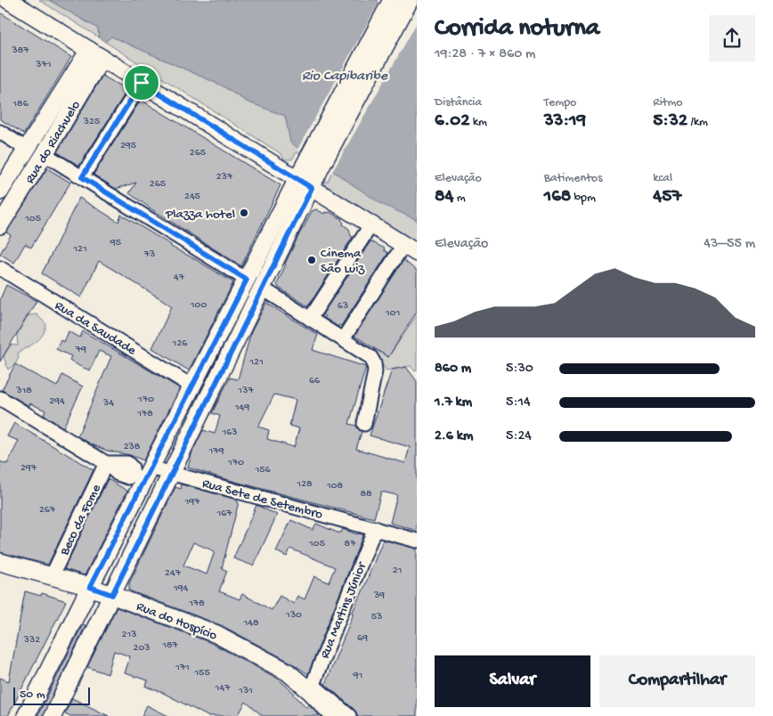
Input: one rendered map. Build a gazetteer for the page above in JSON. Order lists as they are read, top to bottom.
{
  "streets": {
    "main road": ["Rua do Riachuelo", "Rua do Hospício"],
    "street": [
      "Rua da Saudade",
      "Rua Sete de Setembro",
      "Beco da Fome",
      "Rua Martins Júnior"
    ]
  },
  "crossings": [
    ["Rua Sete de Setembro", "Rua Martins Júnior"],
    ["Beco da Fome", "Rua do Hospício"],
    ["Rua Martins Júnior", "Rua do Hospício"]
  ],
  "water": ["Rio Capibaribe"],
  "places": ["Plazza hotel", "Cinema São Luiz"],
  "house_numbers": [
    "387",
    "371",
    "186",
    "325",
    "295",
    "265",
    "237",
    "265",
    "245",
    "105",
    "95",
    "121",
    "73",
    "47",
    "100",
    "63",
    "101",
    "126",
    "79",
    "121",
    "66",
    "318",
    "137",
    "170",
    "294",
    "34",
    "149",
    "178",
    "163",
    "238",
    "179",
    "170",
    "297",
    "156",
    "128",
    "108",
    "88",
    "197",
    "267",
    "167",
    "105",
    "87",
    "21",
    "247",
    "194",
    "39",
    "178",
    "130",
    "53",
    "148",
    "213",
    "69",
    "332",
    "187",
    "203",
    "171",
    "155",
    "91",
    "147",
    "131"
  ],
  "scale_bar": "50 m",
  "page": {
    "heading": ["Corrida noturna", "19:28 · 7 × 860 m"],
    "stats": [
      ["Distância", "6.02 km"],
      ["Tempo", "33:19"],
      ["Ritmo", "5:32 /km"],
      ["Elevação", "84 m"],
      ["Batimentos", "168 bpm"],
      ["kcal", "457"]
    ],
    "chart": ["Elevação", "43–55 m"],
    "list": [
      {
        "name": "860 m",
        "note": "5:30"
      },
      {
        "name": "1.7 km",
        "note": "5:14"
      },
      {
        "name": "2.6 km",
        "note": "5:24"
      }
    ],
    "buttons": ["Salvar", "Compartilhar"],
    "scale": "50 m"
  }
}
